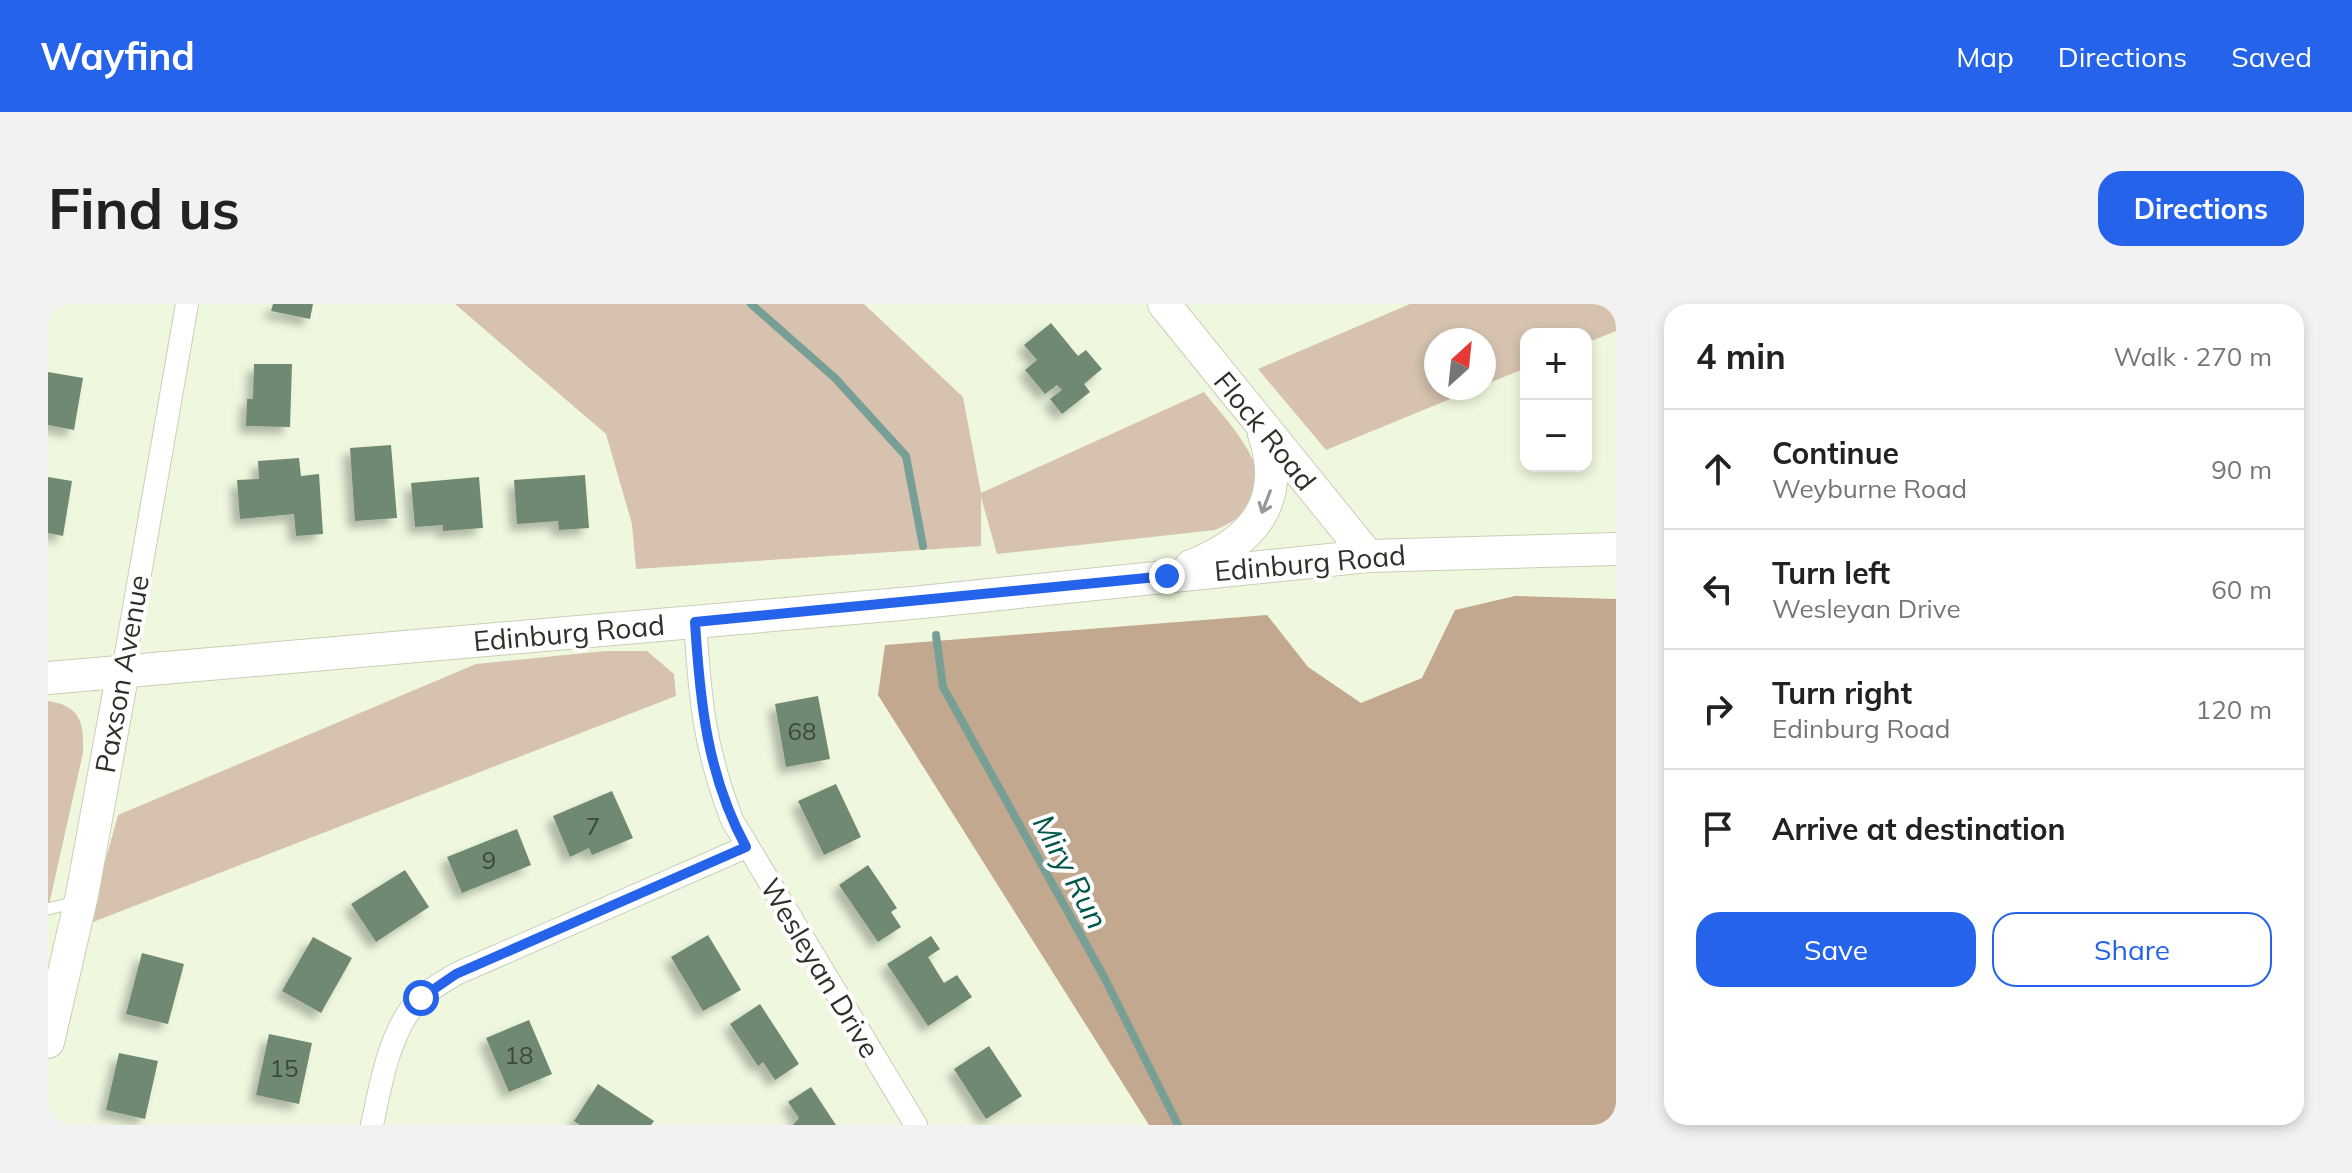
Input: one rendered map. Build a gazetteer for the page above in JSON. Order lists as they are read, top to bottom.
{
  "streets": {
    "main road": ["Flock Road", "Edinburg Road", "Paxson Avenue"],
    "street": ["Wesleyan Drive"]
  },
  "crossings": [
    ["Flock Road", "Edinburg Road"],
    ["Edinburg Road", "Paxson Avenue"],
    ["Edinburg Road", "Wesleyan Drive"]
  ],
  "water": ["Miry Run"],
  "house_numbers": [
    "68",
    "7",
    "9",
    "18",
    "15"
  ],
  "north": "top right",
  "page": {
    "header": "Wayfind",
    "nav": ["Map", "Directions", "Saved"],
    "buttons": [
      "Directions",
      ["Save", "Share"]
    ],
    "title": "Find us",
    "heading": ["4 min", "Walk · 270 m"],
    "map_buttons": ["+", "−"],
    "list": [
      ["Continue", "Weyburne Road", "90 m"],
      ["Turn left", "Wesleyan Drive", "60 m"],
      ["Turn right", "Edinburg Road", "120 m"],
      "Arrive at destination"
    ]
  }
}
